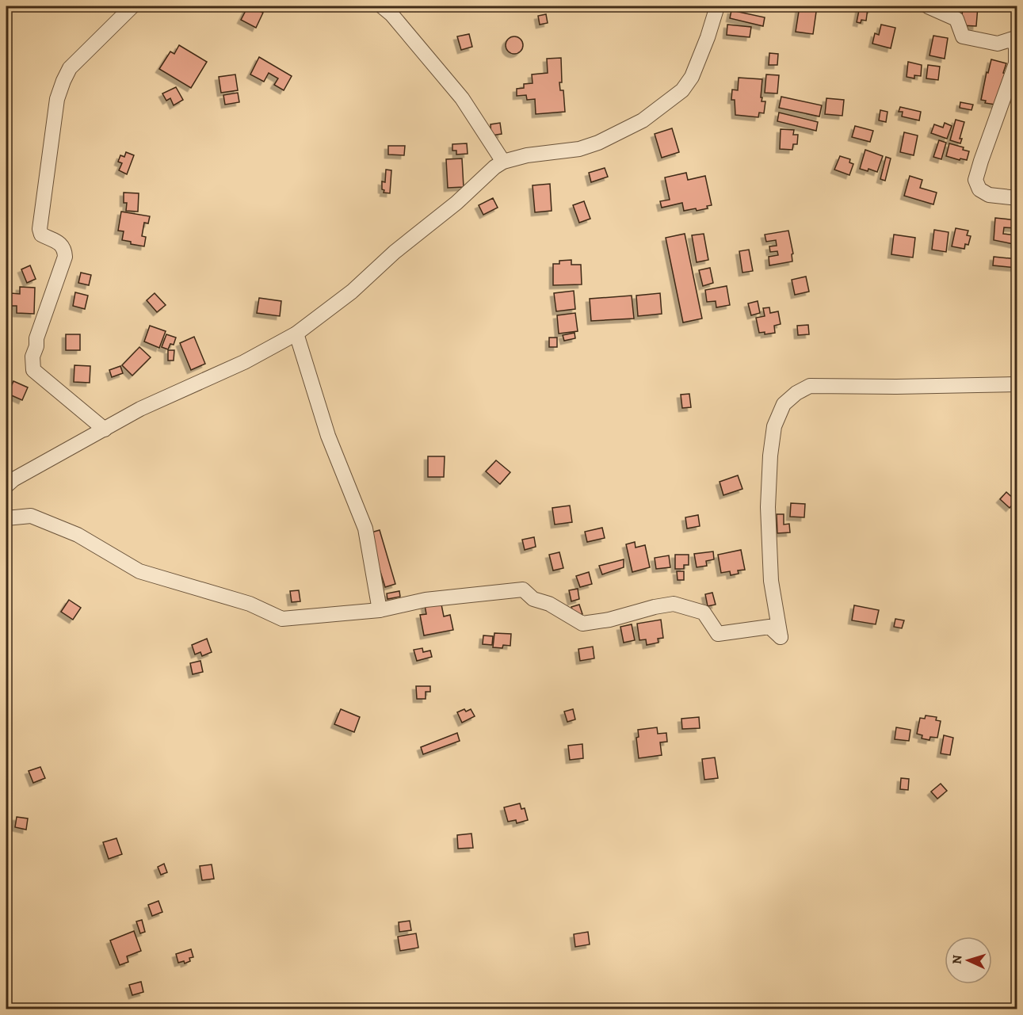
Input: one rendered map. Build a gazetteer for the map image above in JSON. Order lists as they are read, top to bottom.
{
  "north": "left"
}
